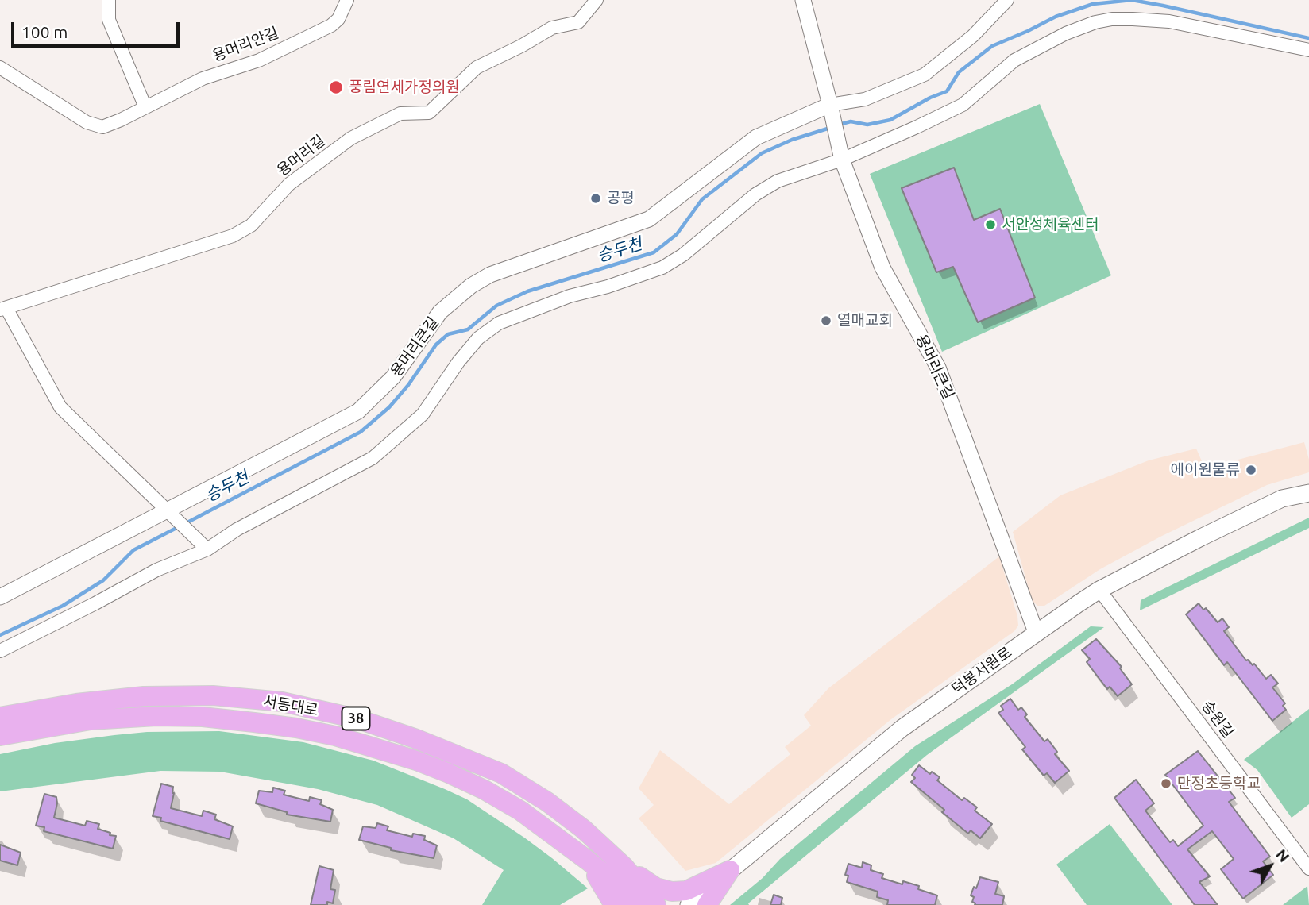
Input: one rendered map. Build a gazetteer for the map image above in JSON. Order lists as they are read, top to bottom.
{
  "streets": {
    "main road": ["덕봉서원로", "서동대로", "38"],
    "street": [
      "용머리안길",
      "용머리길",
      "용머리큰길",
      "송원길"
    ]
  },
  "crossings": [
    ["용머리길", "용머리큰길"],
    ["용머리큰길", "덕봉서원로"],
    ["덕봉서원로", "송원길"]
  ],
  "water": ["승두천"],
  "places": [
    "풍림연세가정의원",
    "공평",
    "서안성체육센터",
    "열매교회",
    "에이원물류",
    "만정초등학교"
  ],
  "scale_bar": "100 m",
  "north": "top right"
}
